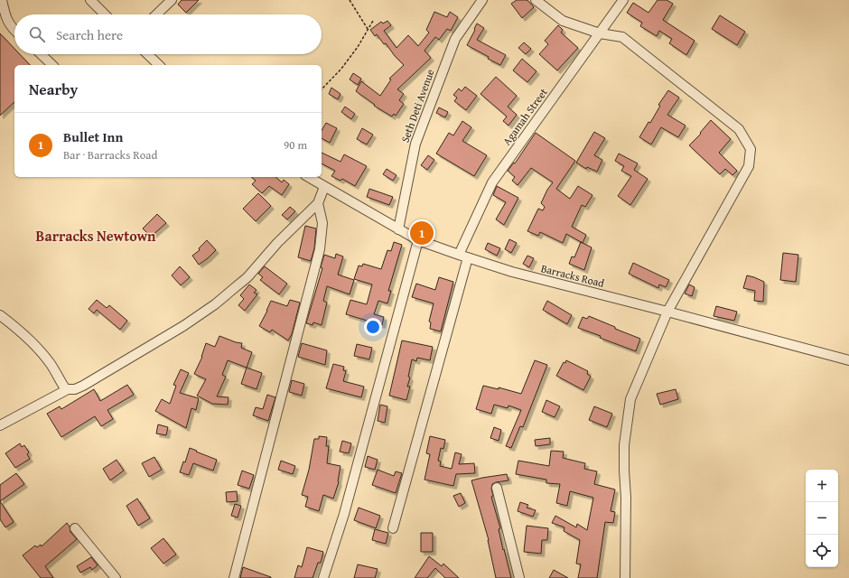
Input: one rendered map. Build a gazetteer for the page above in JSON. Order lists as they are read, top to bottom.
{
  "streets": {
    "street": ["Seth Deti Avenue", "Agamah Street", "Barracks Road"]
  },
  "crossings": [
    ["Seth Deti Avenue", "Barracks Road"],
    ["Agamah Street", "Barracks Road"]
  ],
  "districts": ["Barracks Newtown"],
  "page": {
    "search": "Search here",
    "heading": "Nearby",
    "list": [
      {
        "mark": "1",
        "name": "Bullet Inn",
        "note": "Bar · Barracks Road",
        "value": "90 m"
      }
    ],
    "pins": "1",
    "map_buttons": ["+", "−"]
  }
}
